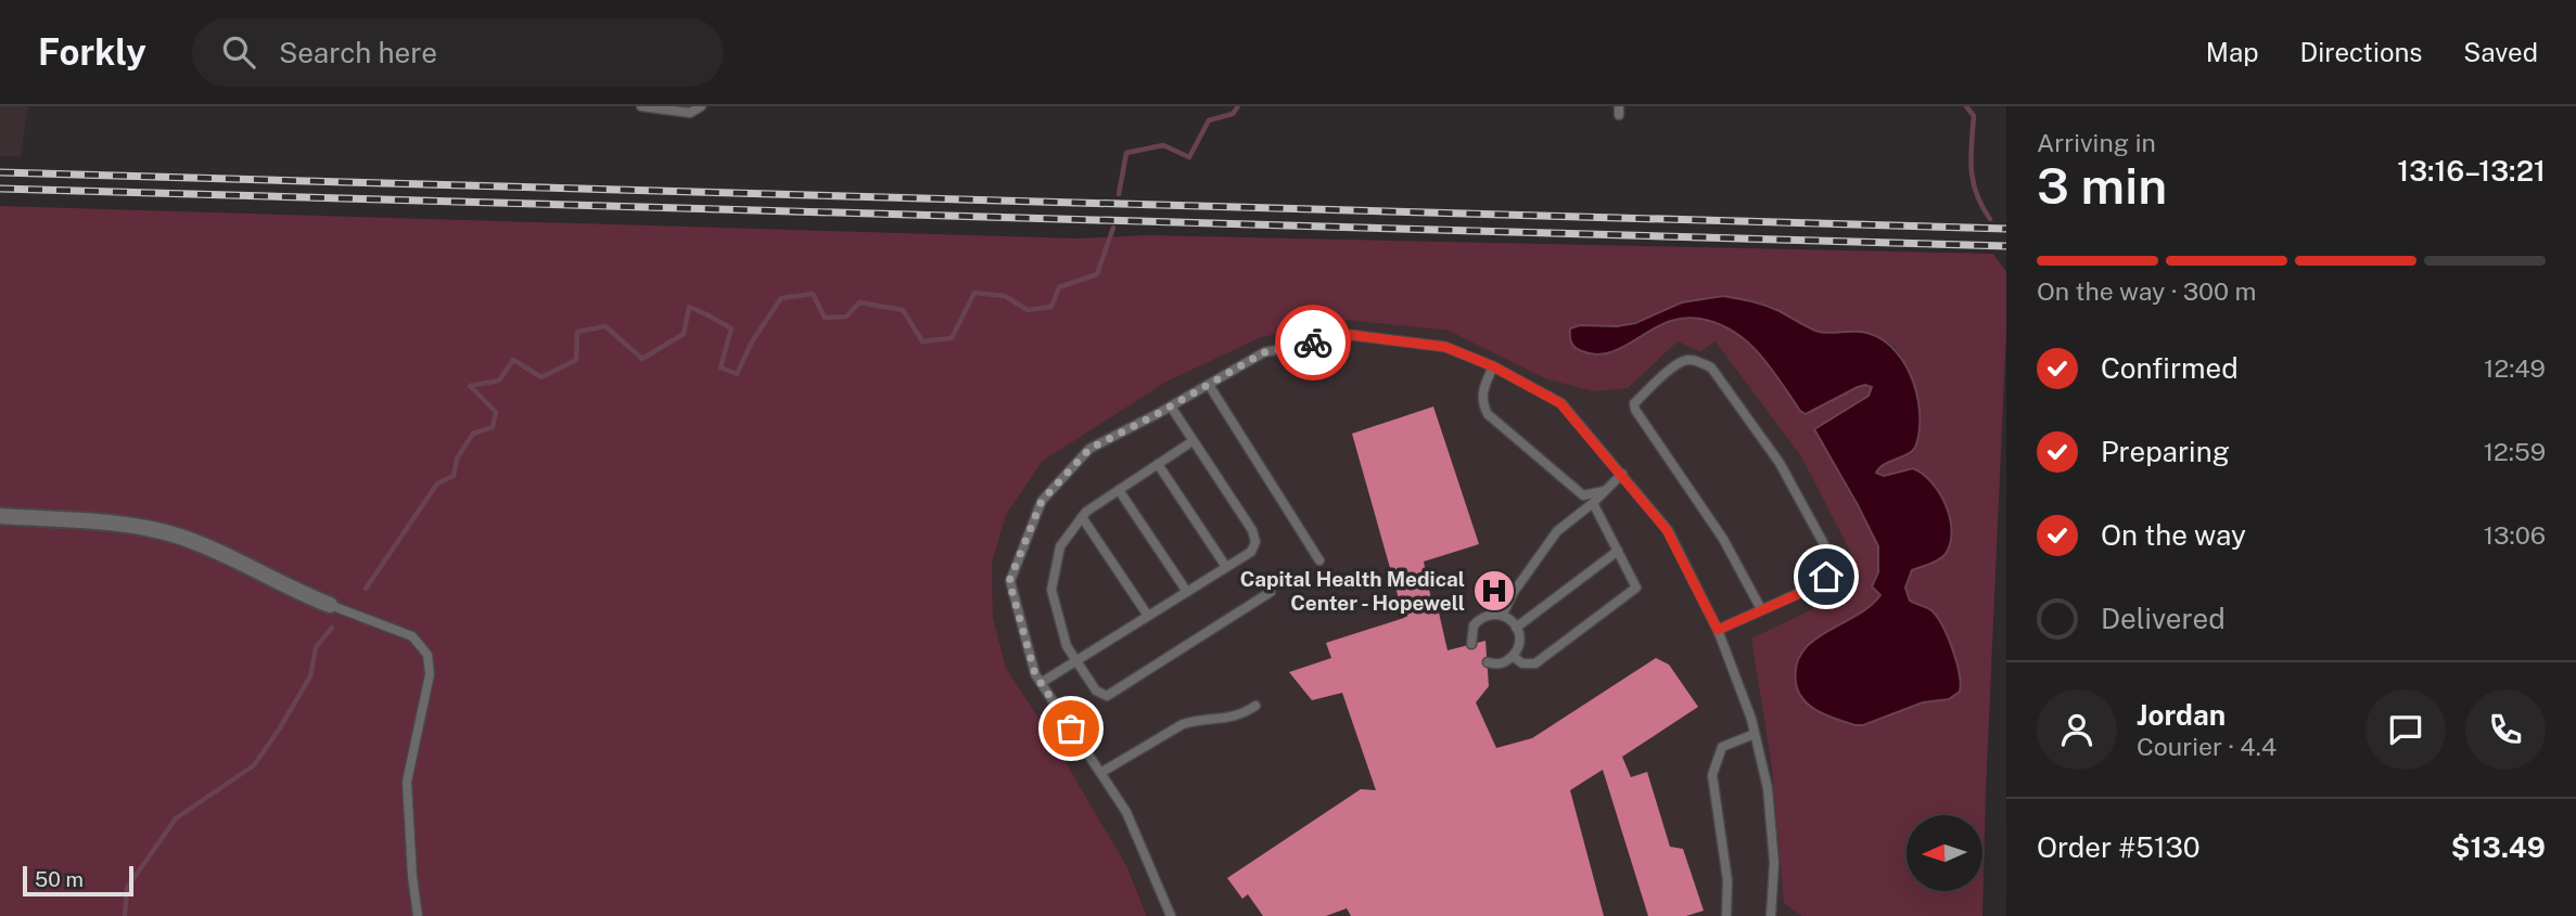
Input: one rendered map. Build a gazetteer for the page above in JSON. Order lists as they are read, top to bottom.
{
  "places": {
    "hospital": ["Capital Health Medical Center - Hopewell"]
  },
  "scale_bar": "50 m",
  "north": "left",
  "page": {
    "header": "Forkly",
    "search": "Search here",
    "nav": ["Map", "Directions", "Saved"],
    "heading": ["3 min", "Arriving in", "13:16–13:21"],
    "panel": [
      "Jordan",
      "Courier · 4.4",
      "Order #5130",
      "$13.49"
    ],
    "bar": "On the way · 300 m",
    "list": [
      ["Confirmed", "12:49"],
      ["Preparing", "12:59"],
      ["On the way", "13:06"],
      "Delivered"
    ],
    "scale": "50 m"
  }
}
